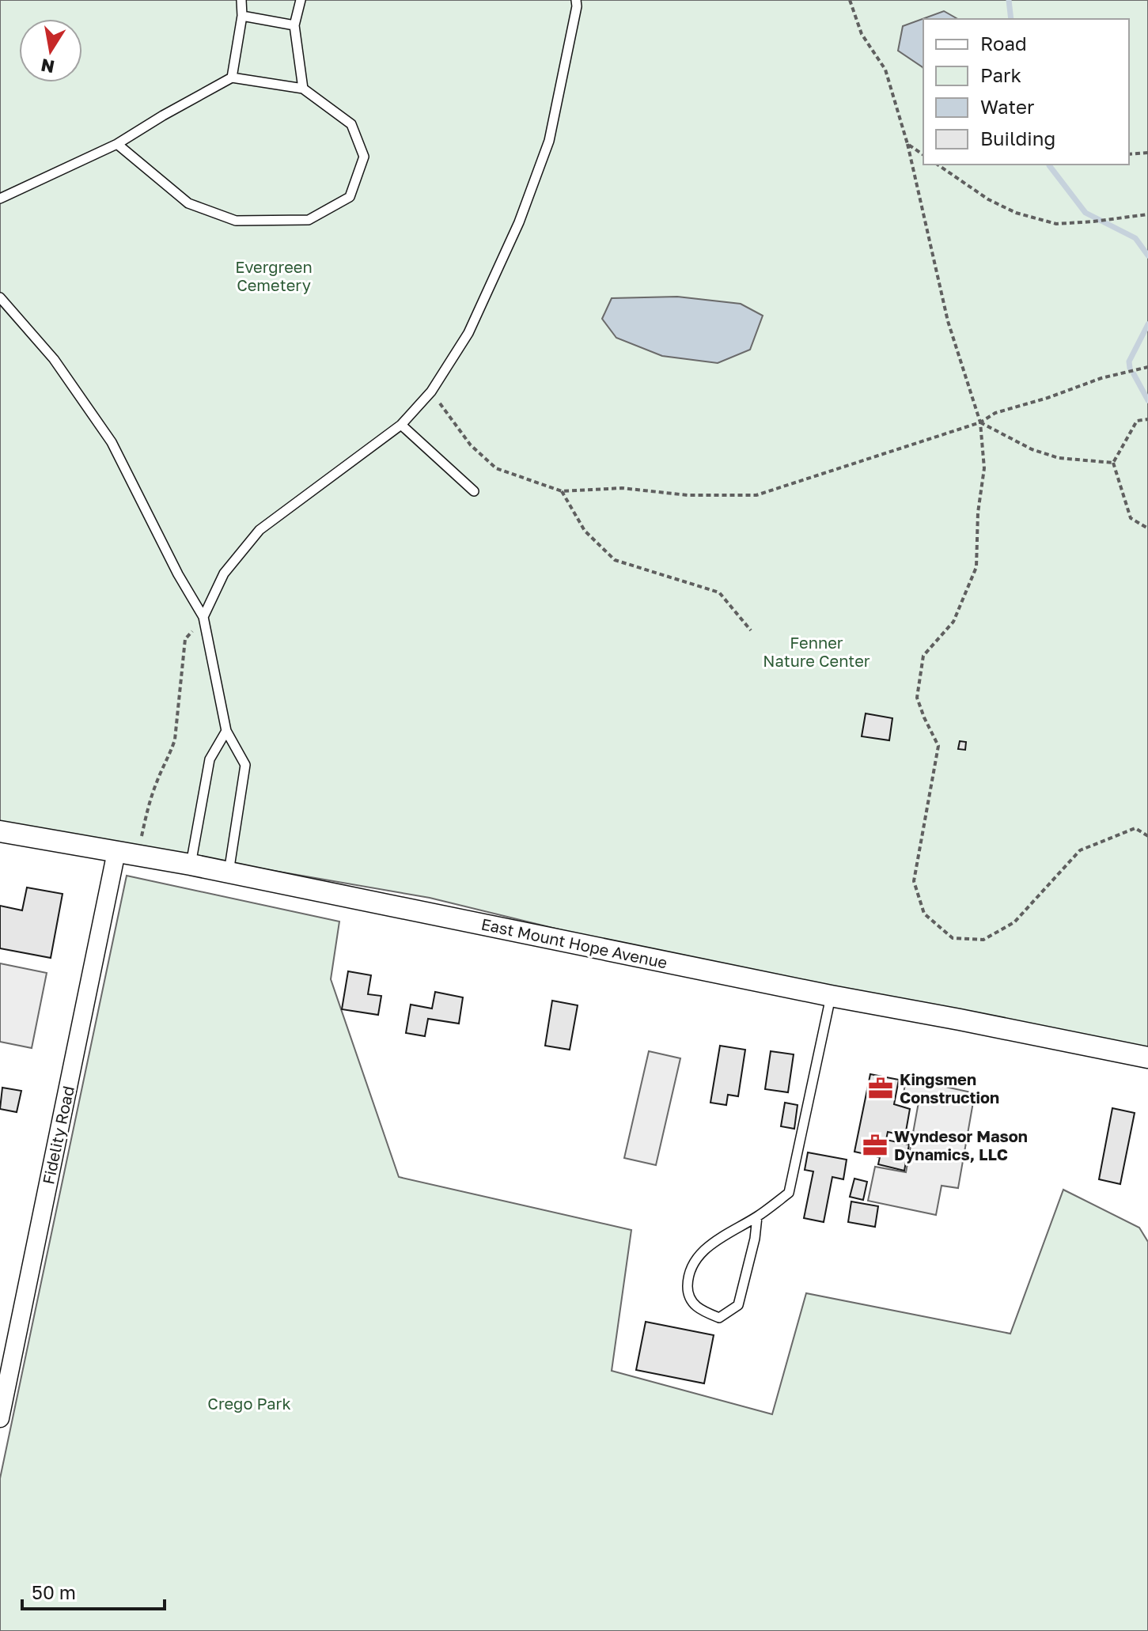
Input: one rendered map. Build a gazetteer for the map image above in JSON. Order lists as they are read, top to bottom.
{
  "streets": {
    "street": ["East Mount Hope Avenue", "Fidelity Road"]
  },
  "crossings": [
    ["East Mount Hope Avenue", "Fidelity Road"]
  ],
  "parks": ["Evergreen Cemetery", "Fenner Nature Center", "Crego Park"],
  "places": {
    "office": ["Kingsmen Construction", "Wyndesor Mason Dynamics, LLC"]
  },
  "legend": [
    "Road",
    "Park",
    "Water",
    "Building"
  ],
  "scale_bar": "50 m",
  "north": "bottom"
}
